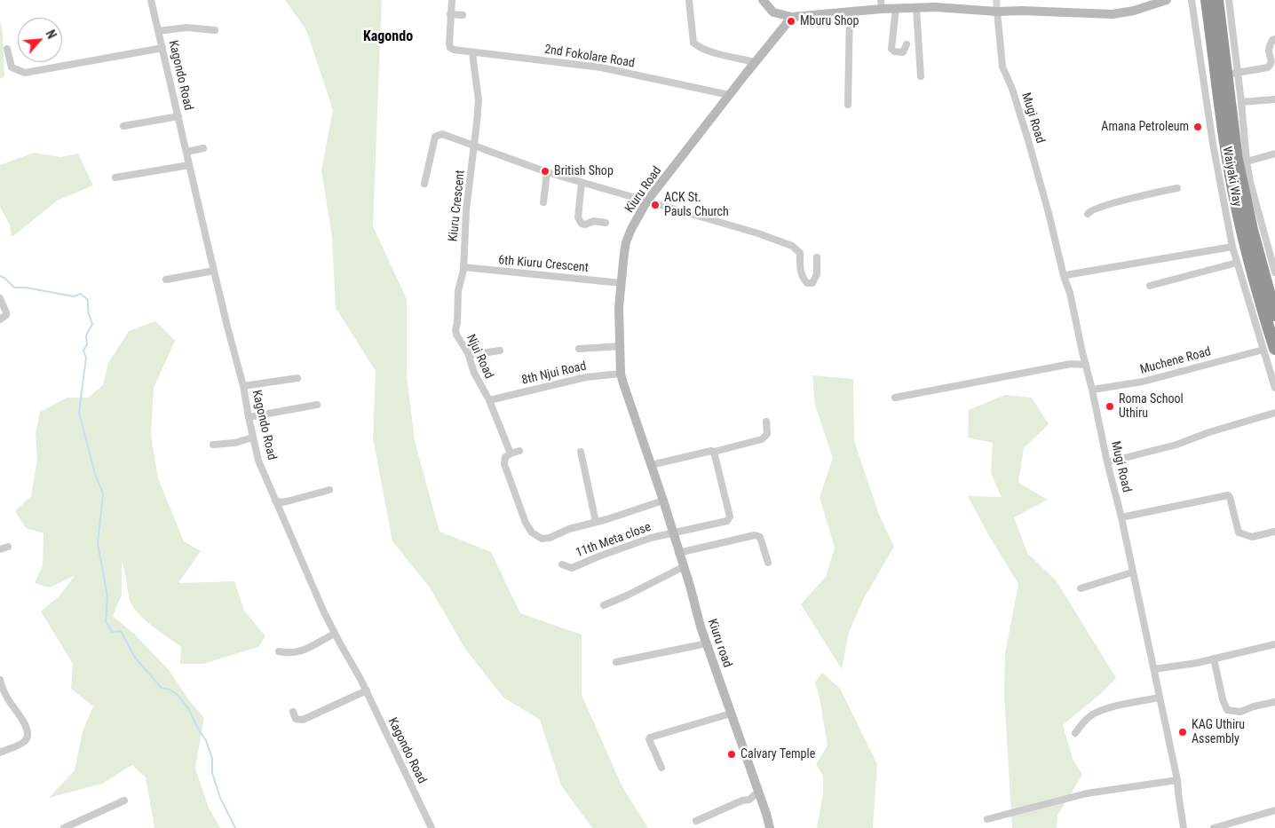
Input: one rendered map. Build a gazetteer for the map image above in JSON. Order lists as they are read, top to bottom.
{
  "streets": {
    "highway": ["Waiyaki Way"],
    "street": [
      "2nd Fokolare Road",
      "Kagondo Road",
      "Mugi Road",
      "Kiuru Road",
      "Kiuru Crescent",
      "6th Kiuru Crescent",
      "Njui Road",
      "Muchene Road",
      "8th Njui Road",
      "11th Meta close",
      "Kiuru road"
    ]
  },
  "crossings": [
    ["2nd Fokolare Road", "Kiuru Road"],
    ["2nd Fokolare Road", "Kiuru Crescent"],
    ["Mugi Road", "Muchene Road"],
    ["Waiyaki Way", "Muchene Road"],
    ["Kiuru Road", "6th Kiuru Crescent"],
    ["Kiuru Road", "8th Njui Road"],
    ["Kiuru Road", "Kiuru road"],
    ["Kiuru Crescent", "6th Kiuru Crescent"],
    ["Kiuru Crescent", "Njui Road"],
    ["6th Kiuru Crescent", "Njui Road"],
    ["Njui Road", "8th Njui Road"],
    ["11th Meta close", "Kiuru road"]
  ],
  "districts": ["Kagondo"],
  "places": [
    "Mburu Shop",
    "Amana Petroleum",
    "British Shop",
    "ACK St. Pauls Church",
    "Roma School Uthiru",
    "KAG Uthiru Assembly",
    "Calvary Temple"
  ],
  "north": "top right"
}
